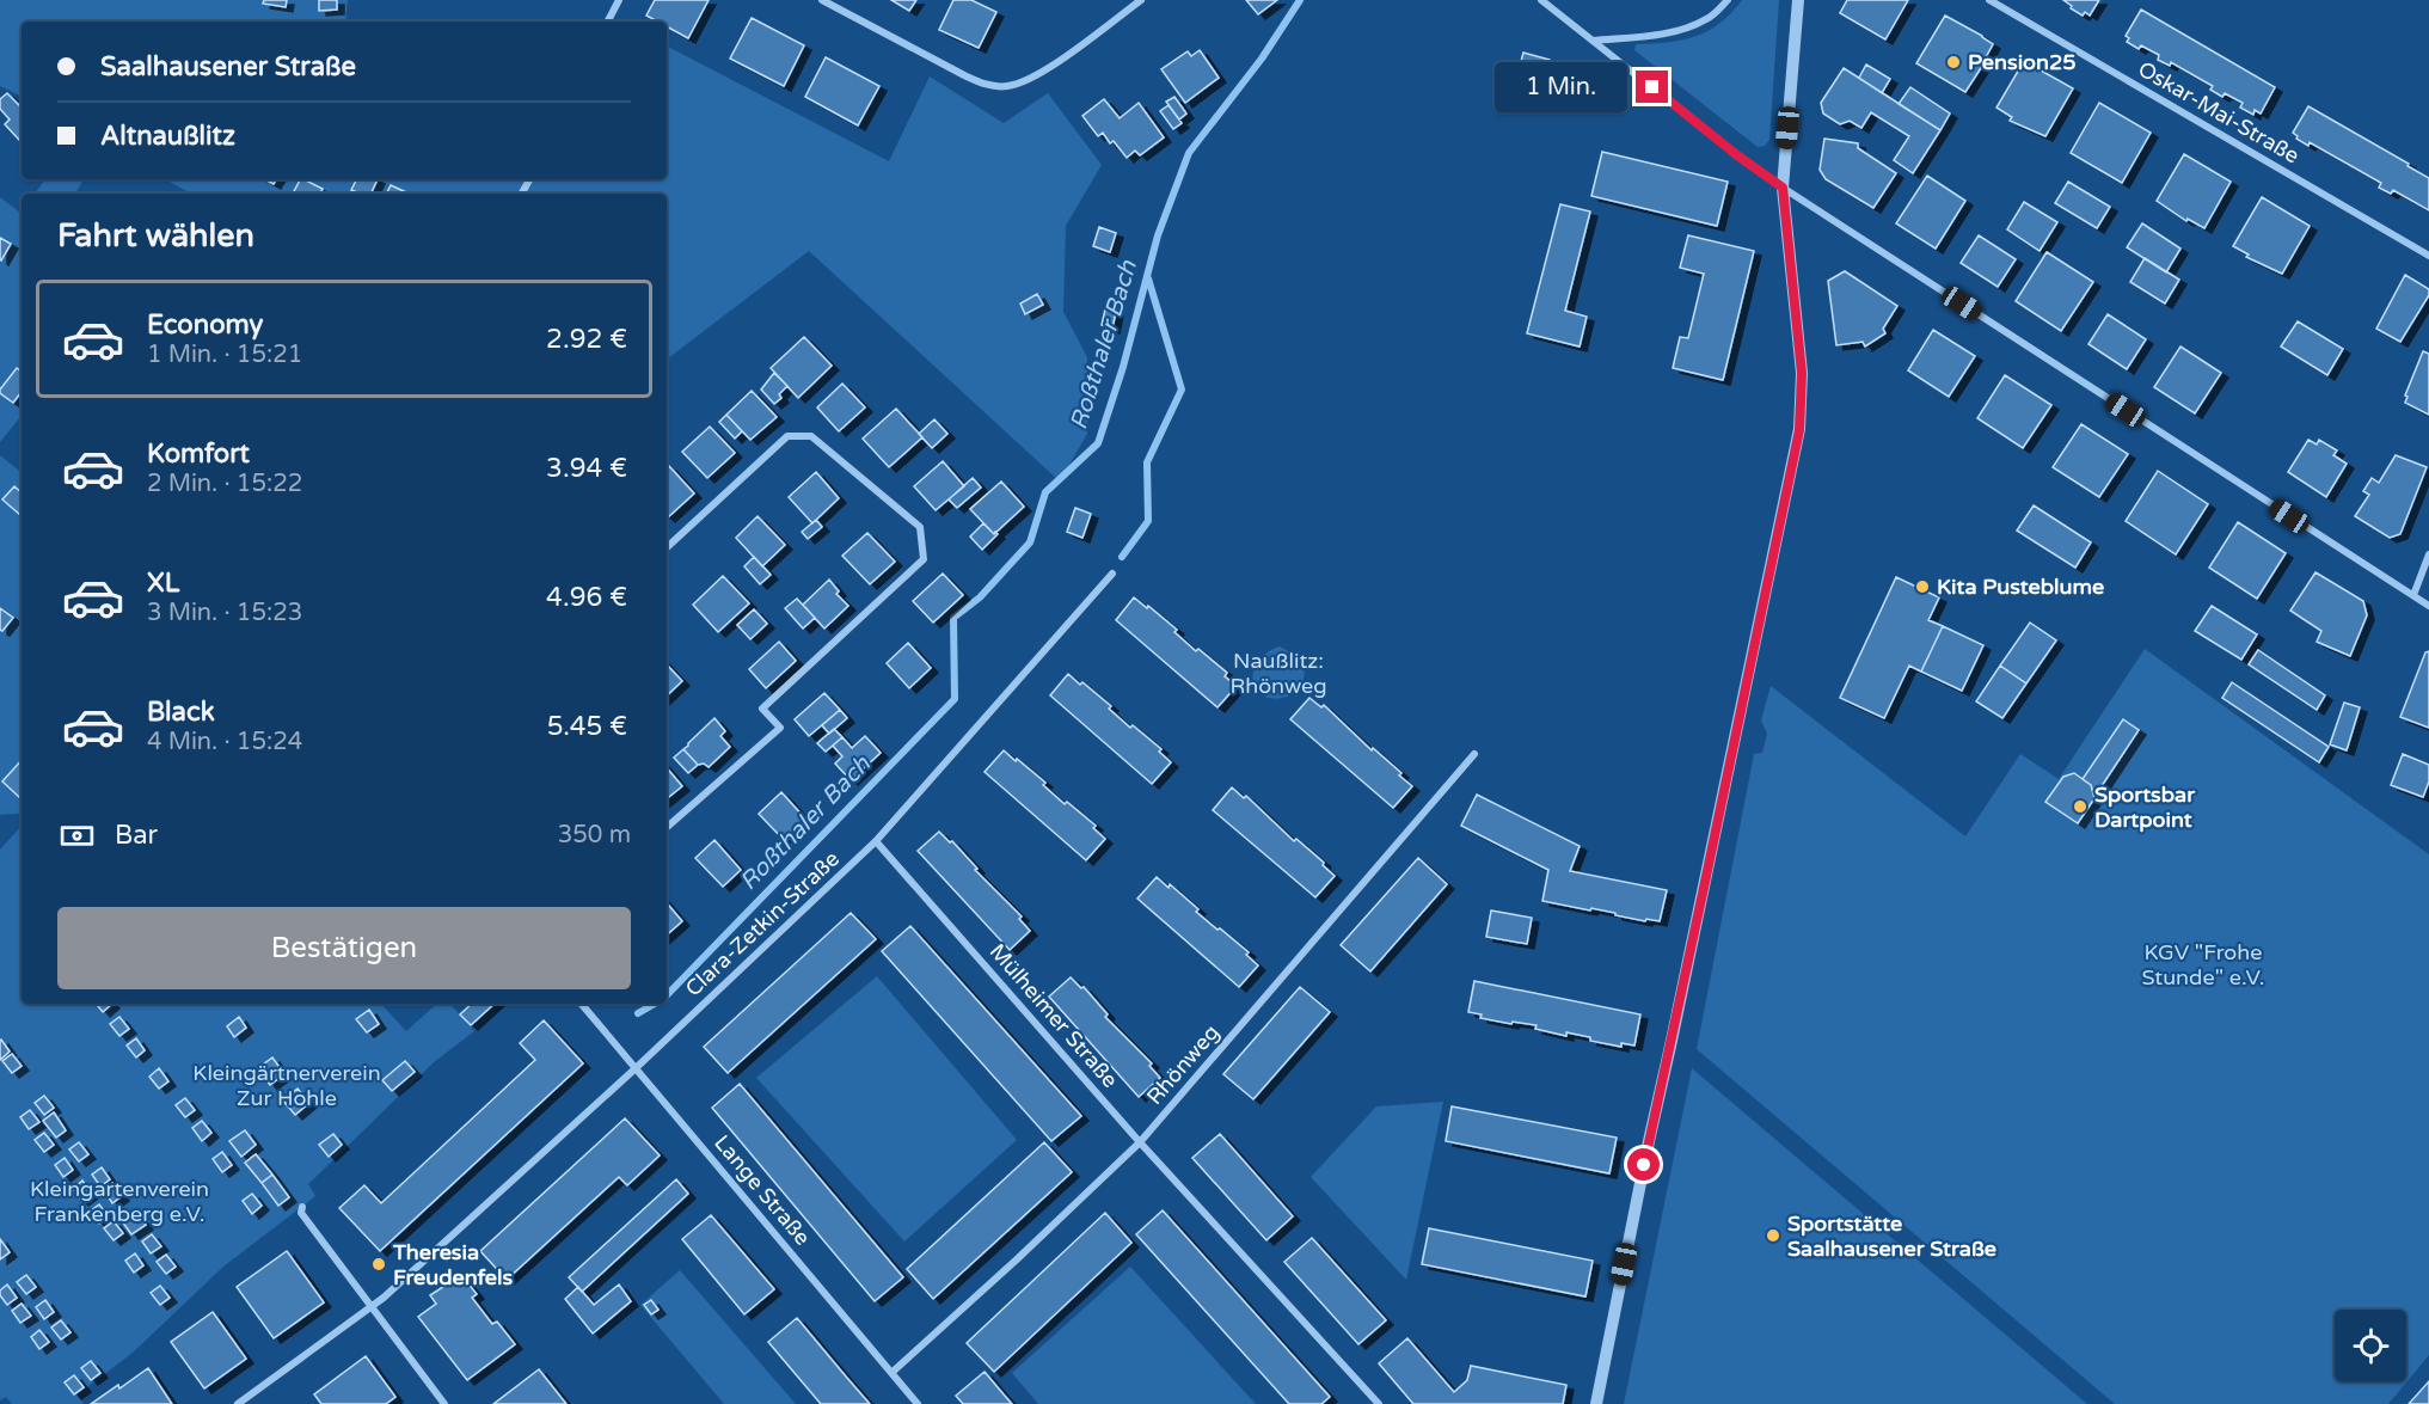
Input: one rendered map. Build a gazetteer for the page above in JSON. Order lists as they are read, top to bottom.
{
  "streets": {
    "street": [
      "Oskar-Mai-Straße",
      "Clara-Zetkin-Straße",
      "Mülheimer Straße",
      "Rhönweg",
      "Lange Straße"
    ]
  },
  "crossings": [
    ["Clara-Zetkin-Straße", "Mülheimer Straße"],
    ["Clara-Zetkin-Straße", "Lange Straße"],
    ["Mülheimer Straße", "Rhönweg"],
    ["Rhönweg", "Lange Straße"]
  ],
  "water": ["Roßthaler Bach"],
  "parks": [
    "Naußlitz: Rhönweg",
    "KGV \"Frohe Stunde\" e.V.",
    "Kleingärtnerverein Zur Hohle",
    "Kleingartenverein Frankenberg e.V."
  ],
  "places": [
    "Pension25",
    "Kita Pusteblume",
    "Sportsbar Dartpoint",
    "Sportstätte Saalhausener Straße",
    "Theresia Freudenfels"
  ],
  "page": {
    "banner": ["Saalhausener Straße", "Altnaußlitz"],
    "bubble": "1 Min.",
    "heading": "Fahrt wählen",
    "list": [
      {
        "name": "Economy",
        "note": "1 Min. · 15:21",
        "value": "2.92 €"
      },
      {
        "name": "Komfort",
        "note": "2 Min. · 15:22",
        "value": "3.94 €"
      },
      {
        "name": "XL",
        "note": "3 Min. · 15:23",
        "value": "4.96 €"
      },
      {
        "name": "Black",
        "note": "4 Min. · 15:24",
        "value": "5.45 €"
      }
    ],
    "pay": ["Bar", "350 m"],
    "buttons": "Bestätigen"
  }
}
